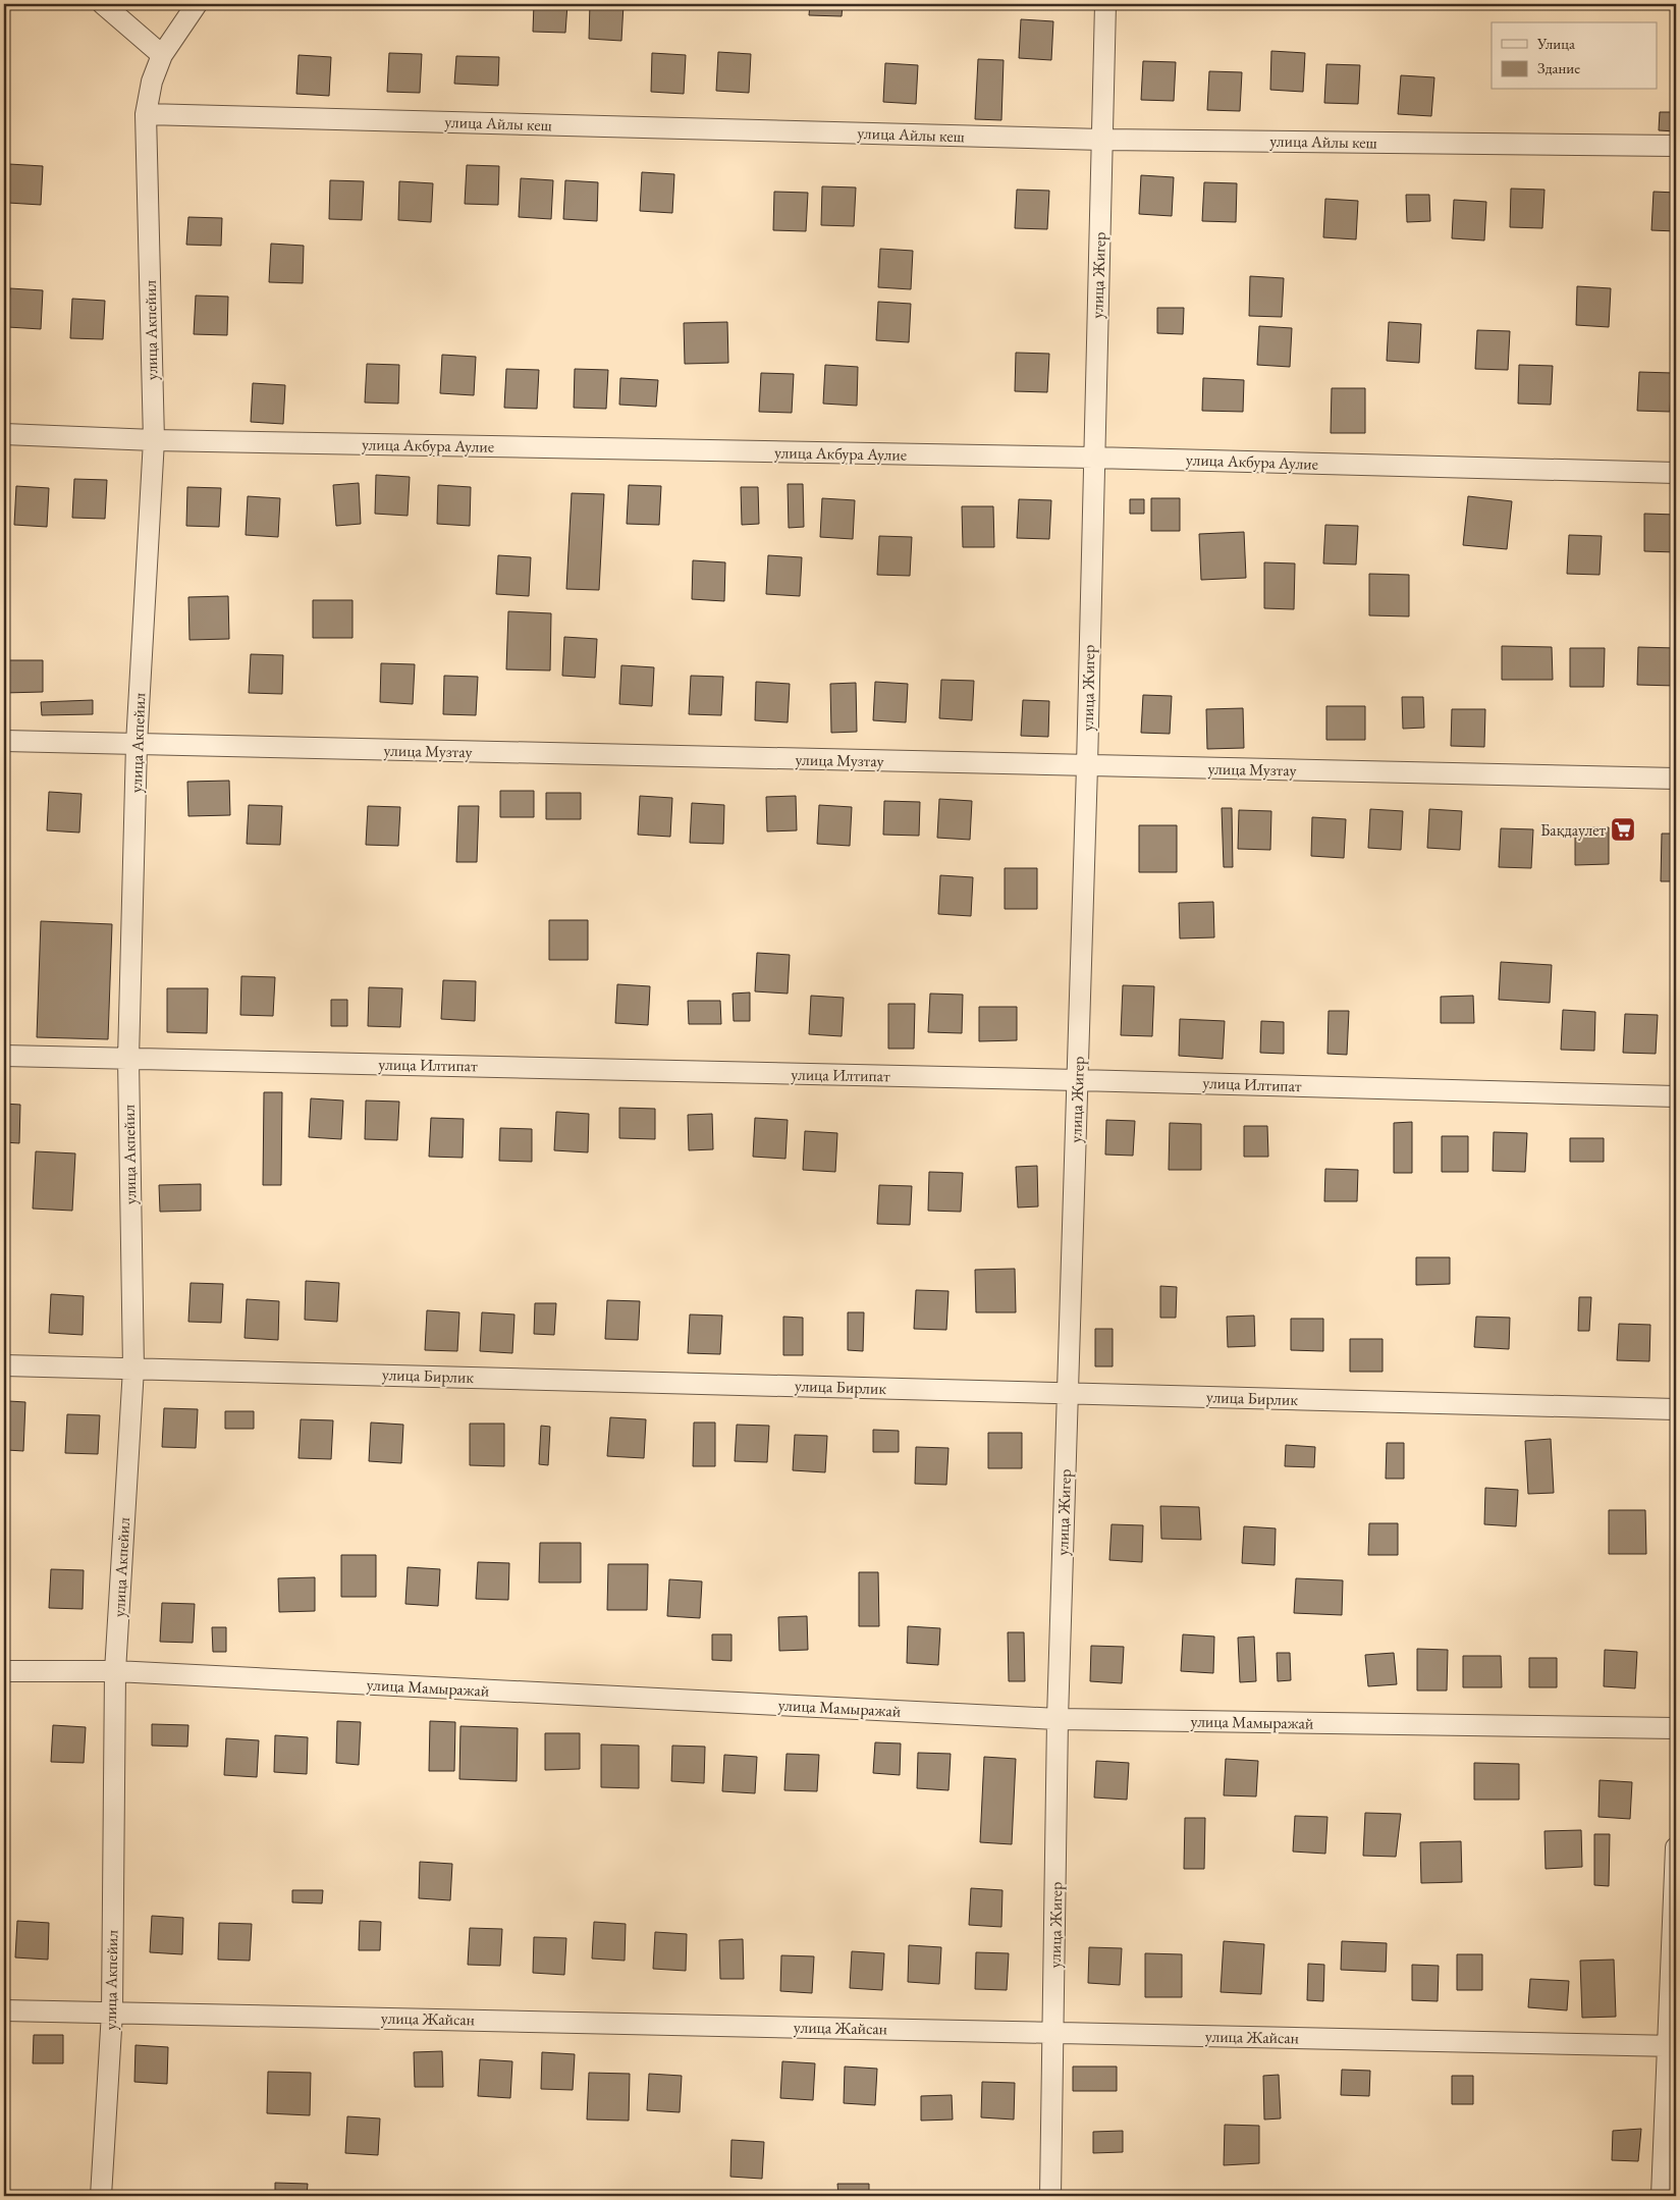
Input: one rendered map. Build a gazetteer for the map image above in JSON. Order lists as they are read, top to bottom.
{
  "streets": {
    "street": [
      "улица Айлы кеш",
      "улица Жигер",
      "улица Акпейил",
      "улица Акбура Аулие",
      "улица Музтау",
      "улица Илтипат",
      "улица Бирлик",
      "улица Мамыражай",
      "улица Жайсан"
    ]
  },
  "crossings": [
    ["улица Айлы кеш", "улица Жигер"],
    ["улица Айлы кеш", "улица Акпейил"],
    ["улица Жигер", "улица Акбура Аулие"],
    ["улица Жигер", "улица Музтау"],
    ["улица Жигер", "улица Илтипат"],
    ["улица Жигер", "улица Бирлик"],
    ["улица Жигер", "улица Мамыражай"],
    ["улица Жигер", "улица Жайсан"],
    ["улица Акпейил", "улица Акбура Аулие"],
    ["улица Акпейил", "улица Музтау"],
    ["улица Акпейил", "улица Илтипат"],
    ["улица Акпейил", "улица Бирлик"],
    ["улица Акпейил", "улица Мамыражай"],
    ["улица Акпейил", "улица Жайсан"]
  ],
  "places": {
    "supermarket": ["Бақдаулет"]
  },
  "legend": ["Улица", "Здание"]
}
